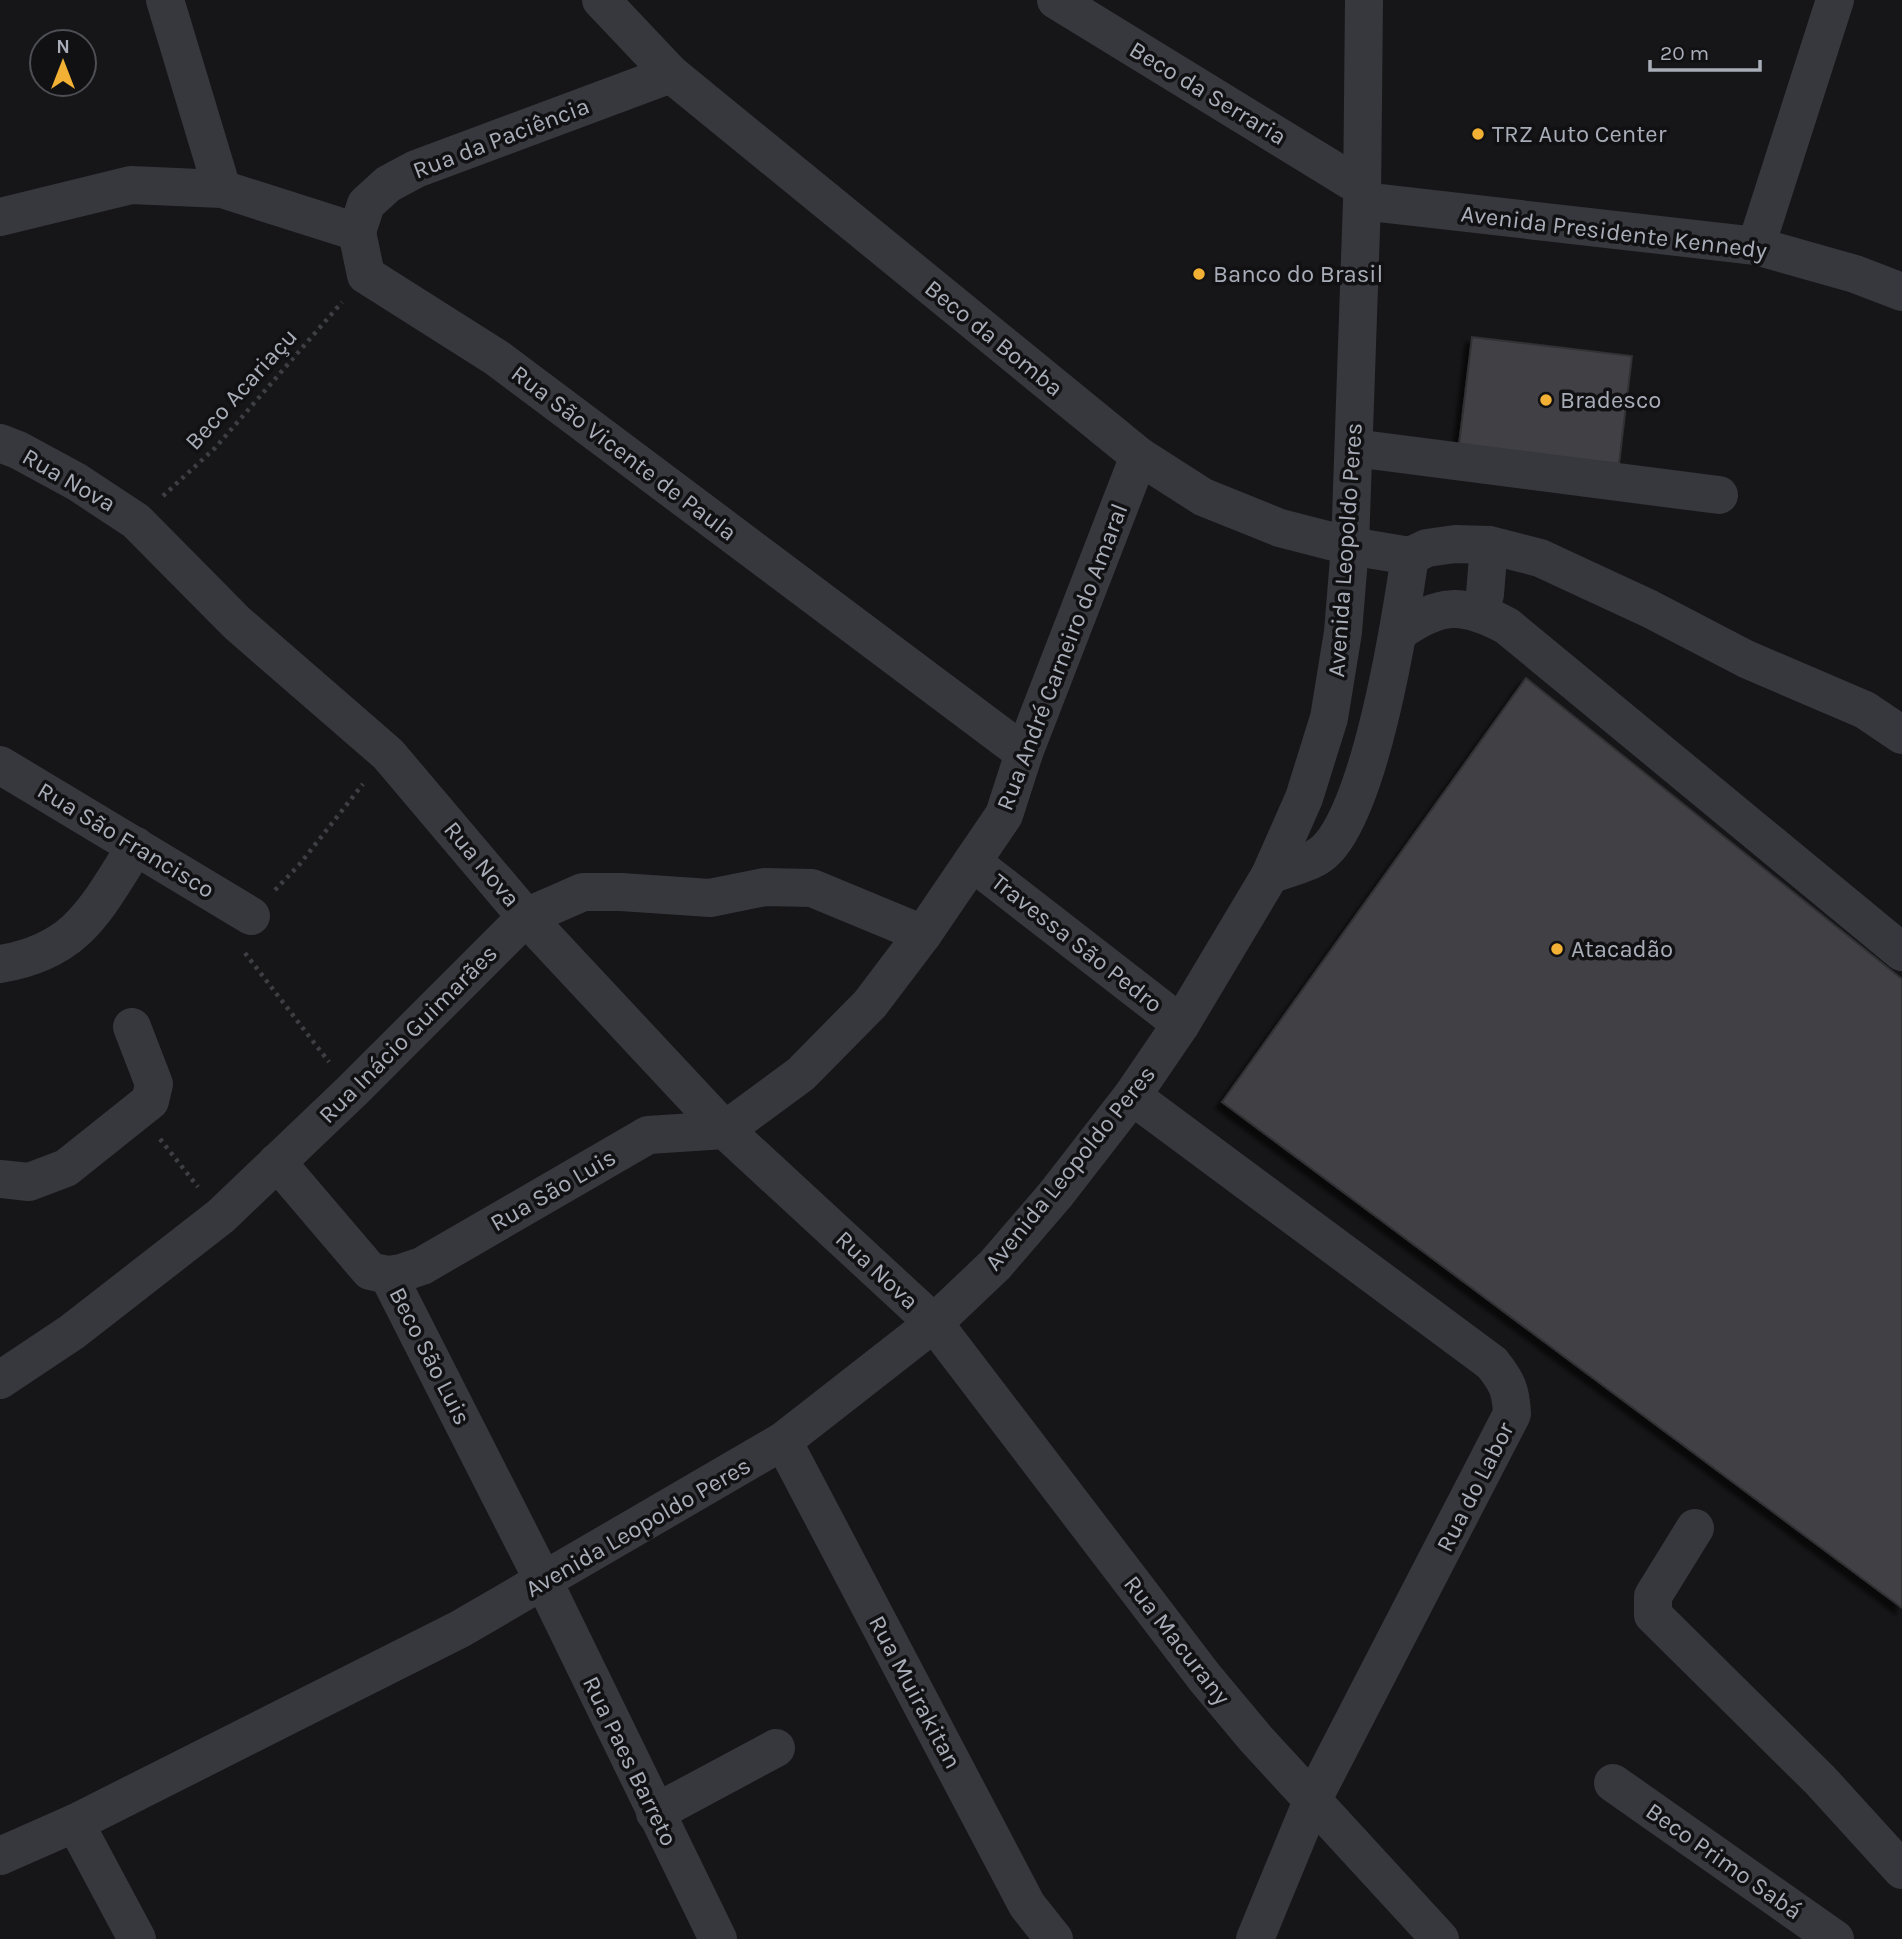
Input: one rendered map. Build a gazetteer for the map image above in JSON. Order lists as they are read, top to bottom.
{
  "streets": {
    "street": [
      "Beco da Serraria",
      "Rua da Paciência",
      "Avenida Presidente Kennedy",
      "Beco da Bomba",
      "Rua São Vicente de Paula",
      "Rua Nova",
      "Avenida Leopoldo Peres",
      "Rua André Carneiro do Amaral",
      "Rua São Francisco",
      "Travessa São Pedro",
      "Rua Inácio Guimarães",
      "Rua São Luis",
      "Beco São Luis",
      "Rua do Labor",
      "Rua Macurany",
      "Rua Muirakitan",
      "Rua Paes Barreto",
      "Beco Primo Sabá"
    ],
    "path": ["Beco Acariaçu"]
  },
  "crossings": [
    ["Beco da Serraria", "Avenida Presidente Kennedy"],
    ["Beco da Serraria", "Avenida Leopoldo Peres"],
    ["Rua da Paciência", "Beco da Bomba"],
    ["Avenida Presidente Kennedy", "Avenida Leopoldo Peres"],
    ["Beco da Bomba", "Avenida Leopoldo Peres"],
    ["Beco da Bomba", "Rua André Carneiro do Amaral"],
    ["Beco Acariaçu", "Rua São Vicente de Paula"],
    ["Beco Acariaçu", "Rua Nova"],
    ["Rua São Vicente de Paula", "Rua André Carneiro do Amaral"],
    ["Rua Nova", "Avenida Leopoldo Peres"],
    ["Rua Nova", "Rua André Carneiro do Amaral"],
    ["Rua Nova", "Rua Inácio Guimarães"],
    ["Rua Nova", "Rua São Luis"],
    ["Rua Nova", "Rua Macurany"],
    ["Avenida Leopoldo Peres", "Travessa São Pedro"],
    ["Avenida Leopoldo Peres", "Beco São Luis"],
    ["Avenida Leopoldo Peres", "Rua do Labor"],
    ["Avenida Leopoldo Peres", "Rua Macurany"],
    ["Avenida Leopoldo Peres", "Rua Muirakitan"],
    ["Avenida Leopoldo Peres", "Rua Paes Barreto"],
    ["Rua André Carneiro do Amaral", "Travessa São Pedro"],
    ["Rua André Carneiro do Amaral", "Rua Inácio Guimarães"],
    ["Rua André Carneiro do Amaral", "Rua São Luis"],
    ["Rua Inácio Guimarães", "Beco São Luis"],
    ["Rua São Luis", "Beco São Luis"],
    ["Beco São Luis", "Rua Paes Barreto"],
    ["Rua do Labor", "Rua Macurany"]
  ],
  "places": [
    "TRZ Auto Center",
    "Banco do Brasil",
    "Bradesco",
    "Atacadão"
  ],
  "scale_bar": "20 m",
  "north": "top"
}
